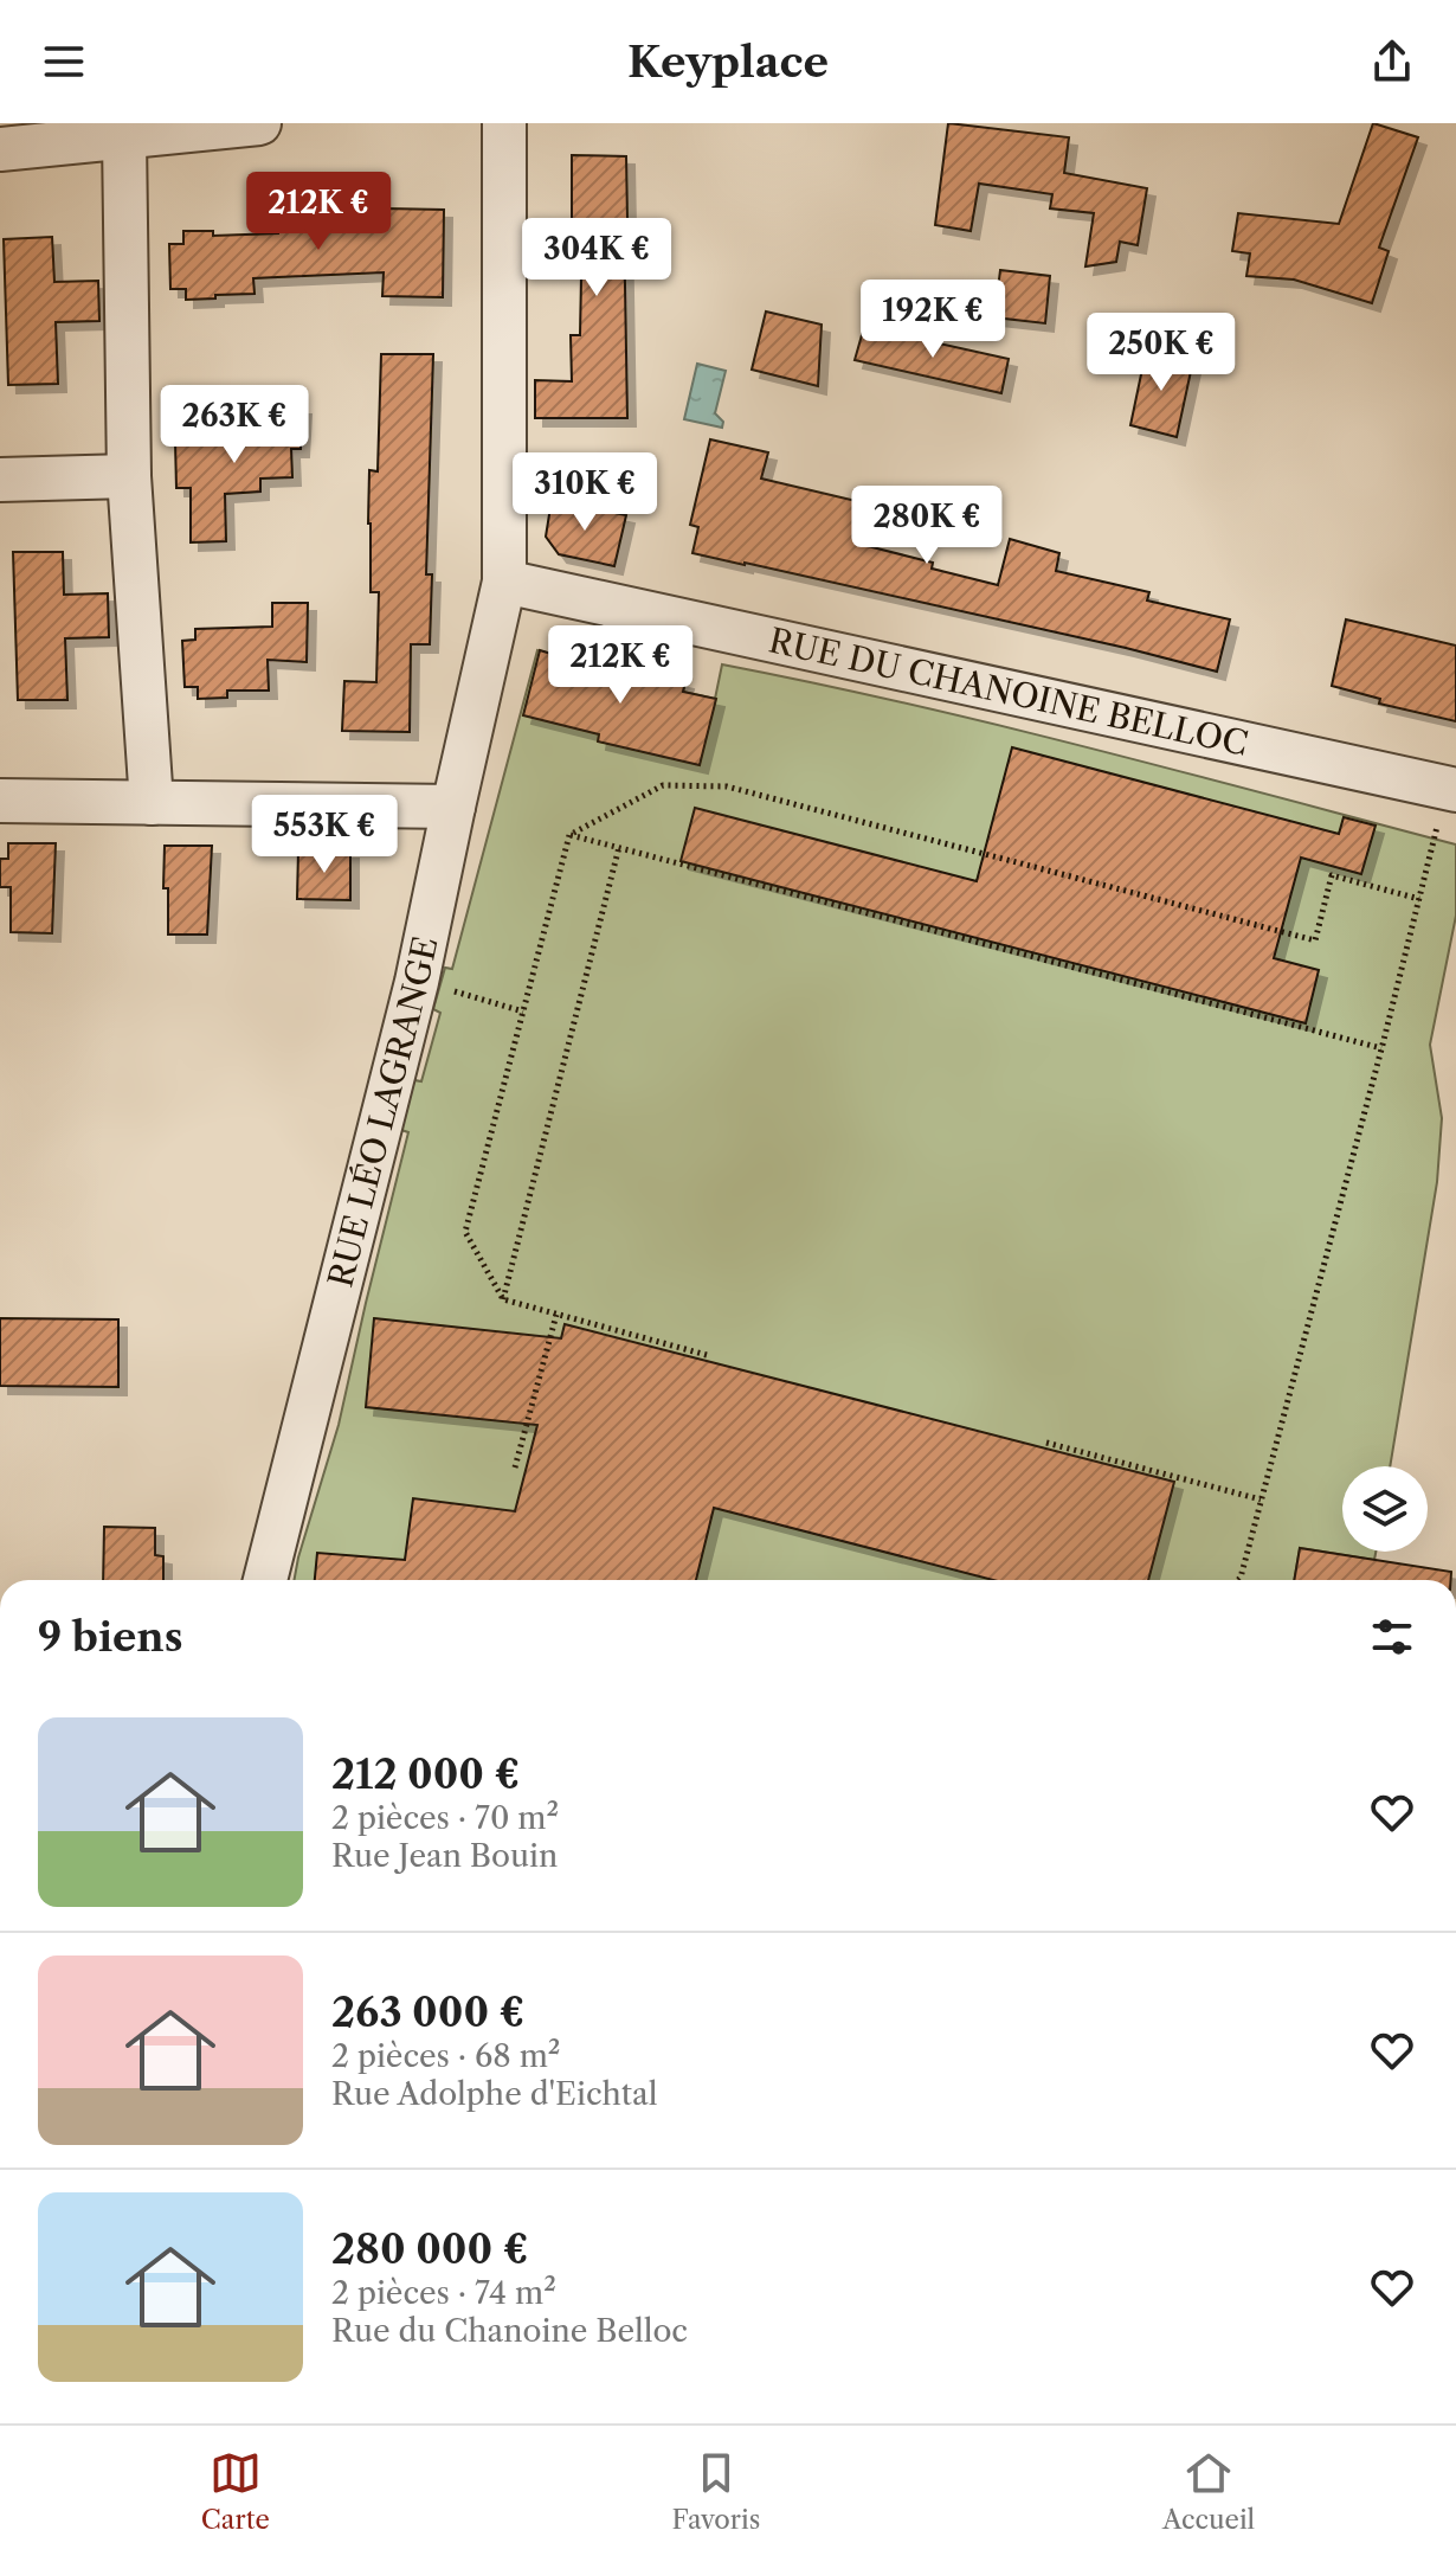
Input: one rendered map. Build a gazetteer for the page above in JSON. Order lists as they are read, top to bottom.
{
  "streets": {
    "street": ["RUE DU CHANOINE BELLOC", "RUE LÉO LAGRANGE"]
  },
  "crossings": [
    ["RUE DU CHANOINE BELLOC", "RUE LÉO LAGRANGE"]
  ],
  "page": {
    "header": "Keyplace",
    "price": [
      "212K €",
      "304K €",
      "192K €",
      "250K €",
      "263K €",
      "310K €",
      "280K €",
      "212K €",
      "553K €"
    ],
    "heading": "9 biens",
    "list": [
      {
        "name": "212 000 €",
        "note": "2 pièces · 70 m² · Rue Jean Bouin"
      },
      {
        "name": "263 000 €",
        "note": "2 pièces · 68 m² · Rue Adolphe d'Eichtal"
      },
      {
        "name": "280 000 €",
        "note": "2 pièces · 74 m² · Rue du Chanoine Belloc"
      }
    ],
    "tabs": ["Carte", "Favoris", "Accueil"]
  }
}
